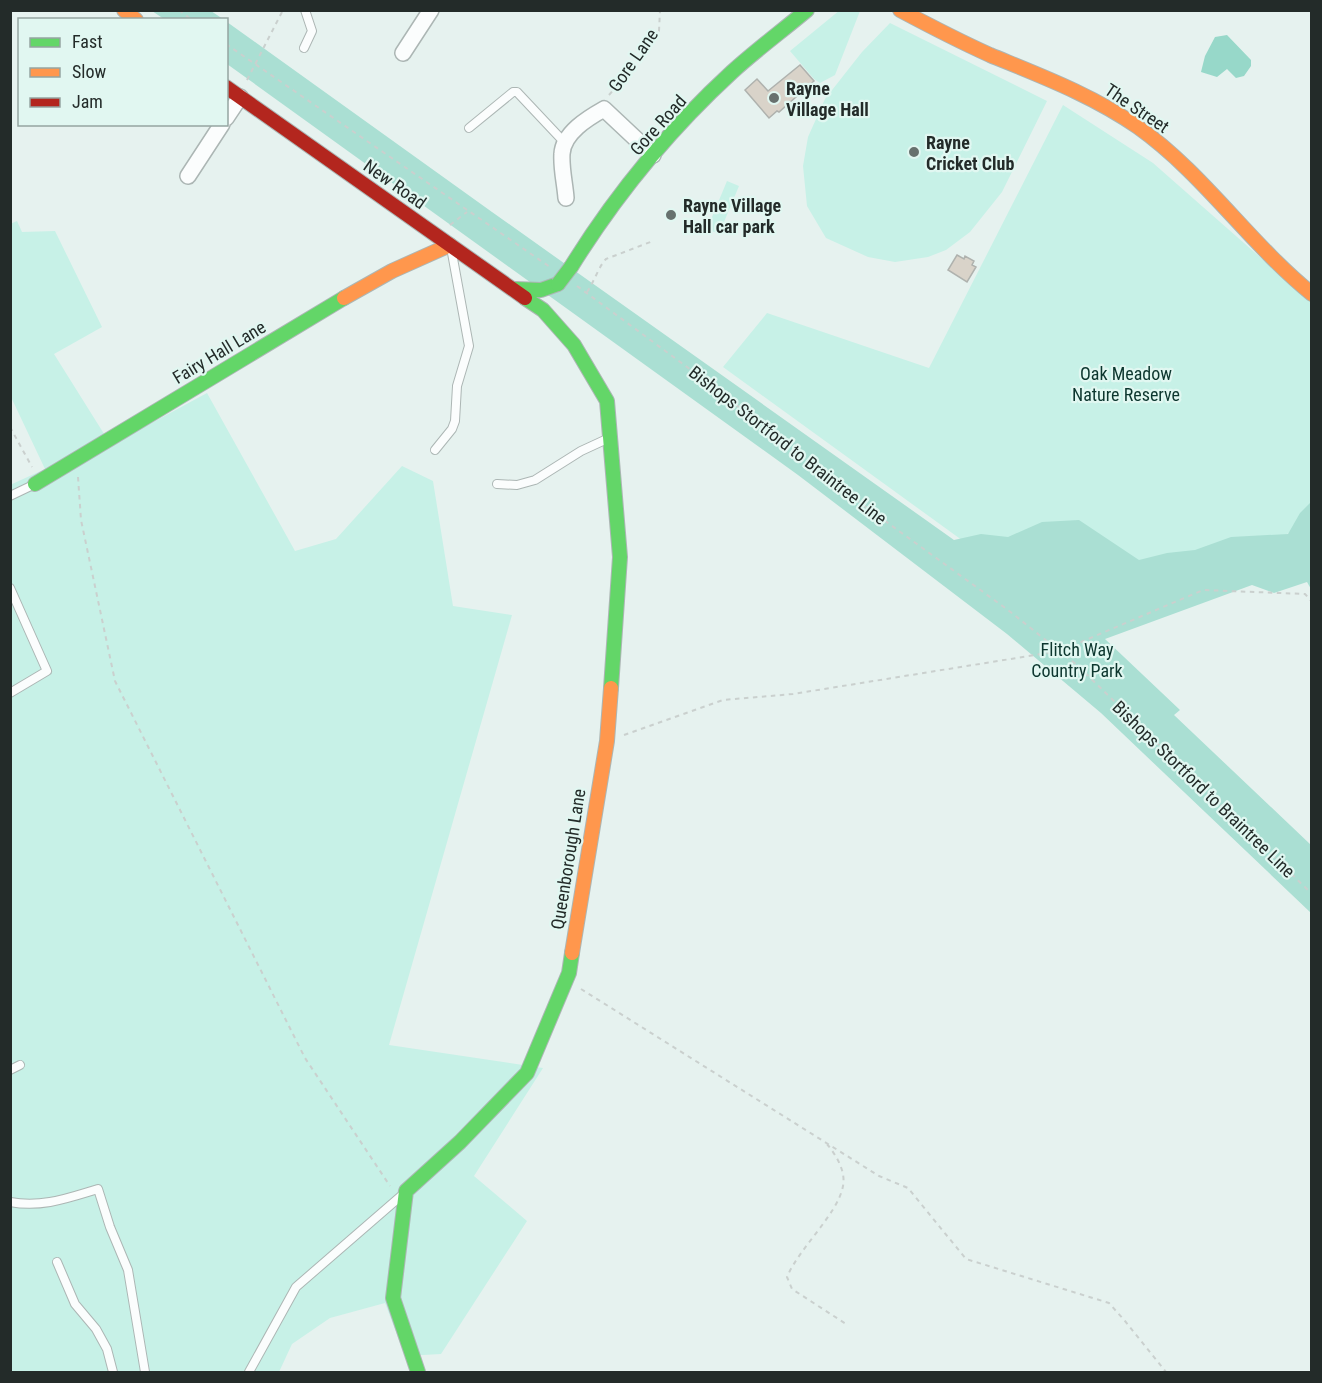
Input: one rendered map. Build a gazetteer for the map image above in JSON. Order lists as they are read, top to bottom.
{
  "streets": {
    "street": [
      "Gore Lane",
      "The Street",
      "Gore Road",
      "New Road",
      "Fairy Hall Lane",
      "Queenborough Lane"
    ],
    "path": ["Bishops Stortford to Braintree Line"]
  },
  "crossings": [
    ["Gore Lane", "Gore Road"],
    ["Gore Road", "Bishops Stortford to Braintree Line"],
    ["New Road", "Fairy Hall Lane"],
    ["New Road", "Queenborough Lane"]
  ],
  "parks": ["Oak Meadow Nature Reserve", "Flitch Way Country Park"],
  "places": ["Rayne Village Hall", "Rayne Cricket Club", "Rayne Village Hall car park"],
  "legend": ["Fast", "Slow", "Jam"]
}
